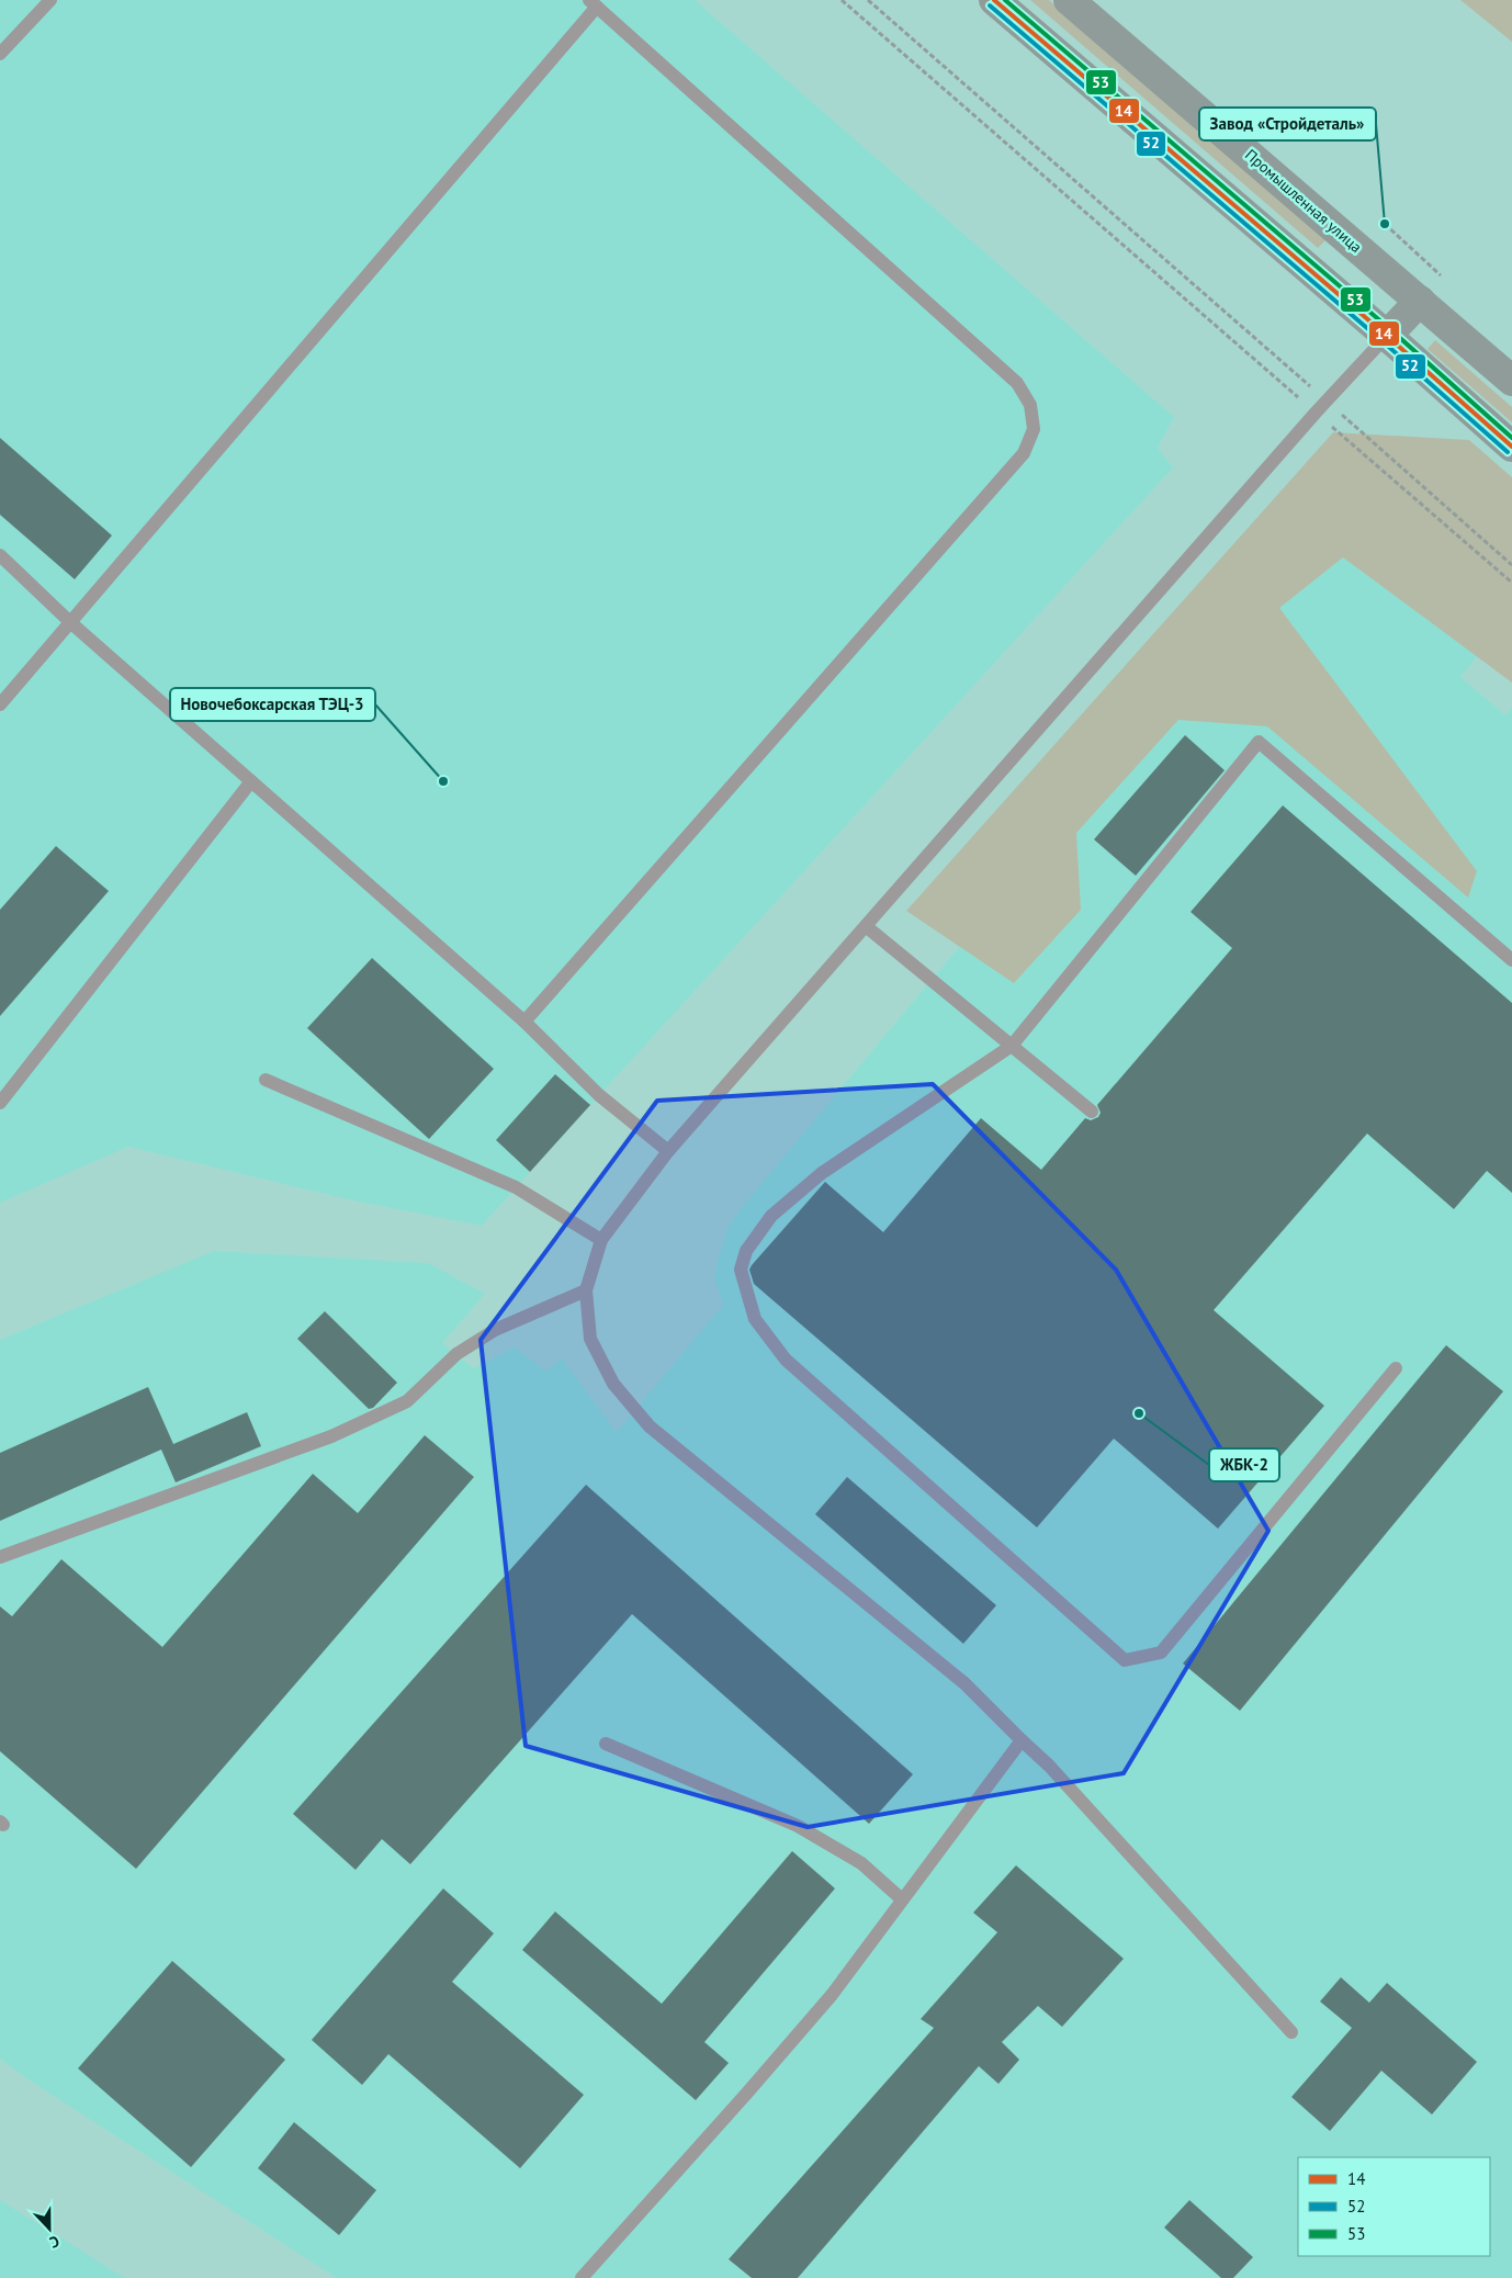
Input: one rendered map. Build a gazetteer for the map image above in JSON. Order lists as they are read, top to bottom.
{
  "streets": {
    "main road": ["Промышленная улица"]
  },
  "places": ["Завод «Стройдеталь»", "Новочебоксарская ТЭЦ-3", "ЖБК-2"],
  "lines": ["transit line 14", "transit line 53", "transit line 52"],
  "legend": ["14", "52", "53"],
  "north": "bottom"
}
